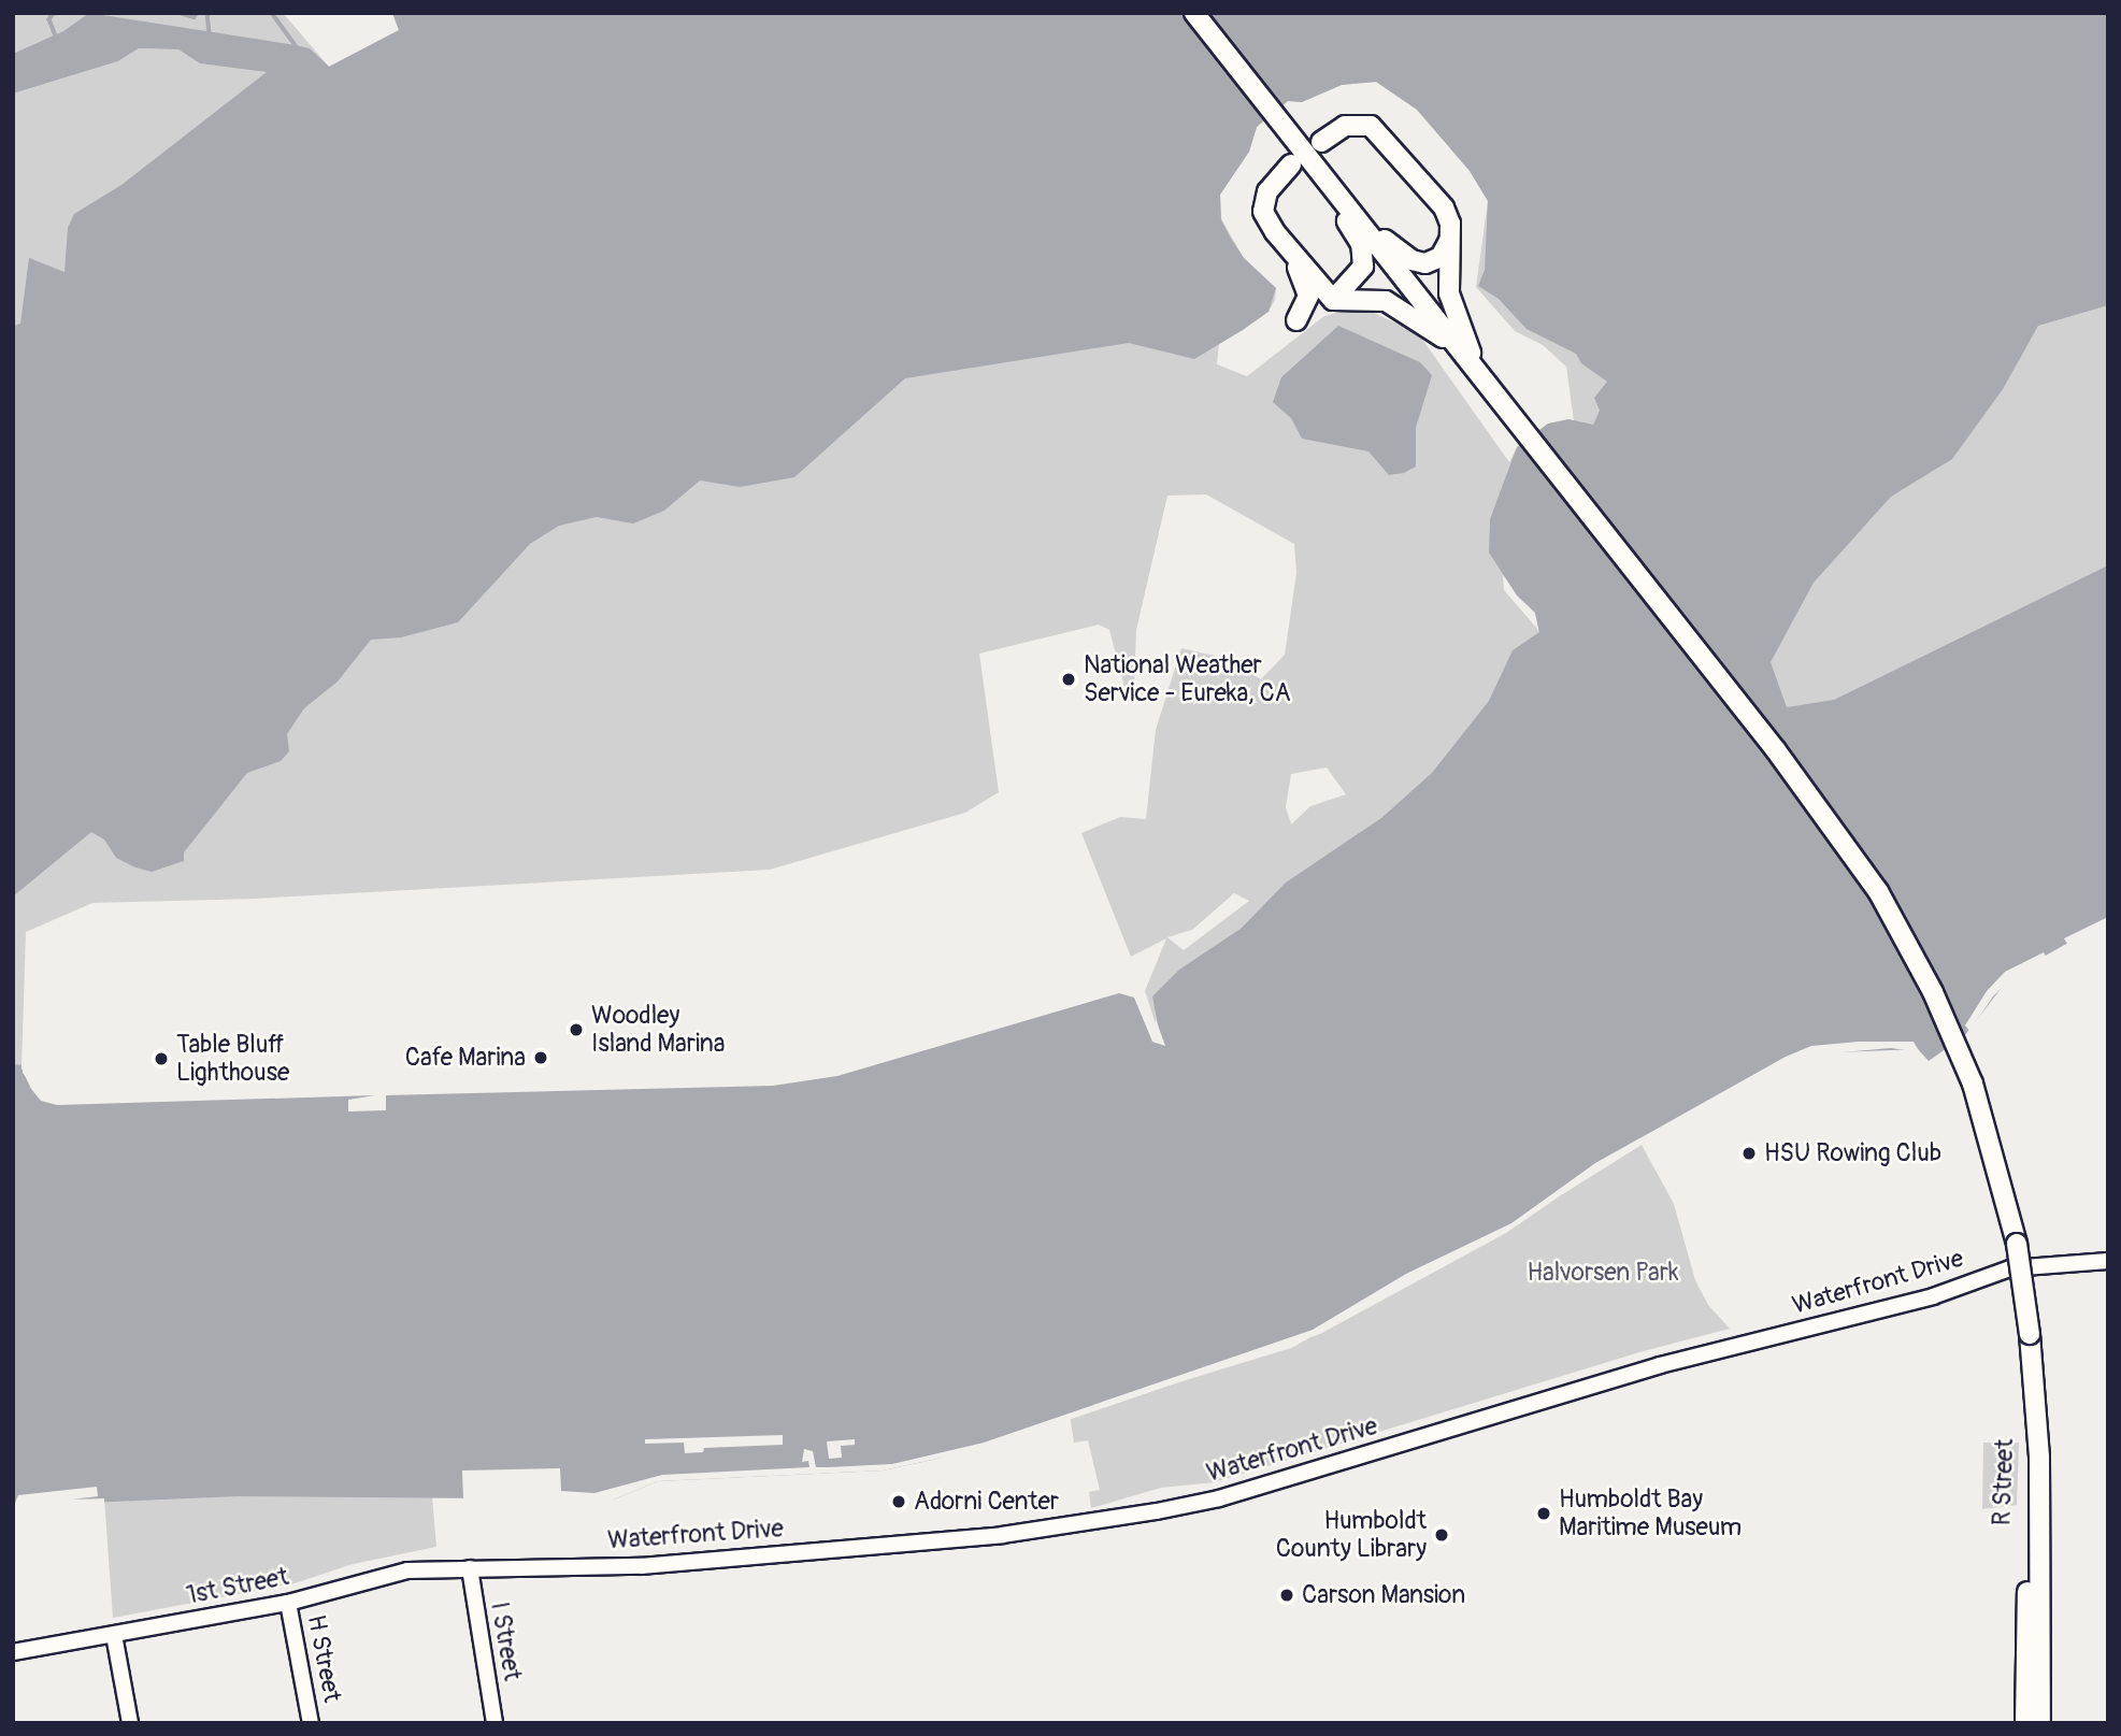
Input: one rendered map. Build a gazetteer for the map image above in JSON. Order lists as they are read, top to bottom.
{
  "streets": {
    "main road": ["R Street"],
    "street": [
      "Waterfront Drive",
      "1st Street",
      "I Street",
      "H Street"
    ]
  },
  "crossings": [
    ["Waterfront Drive", "1st Street"],
    ["Waterfront Drive", "I Street"],
    ["1st Street", "I Street"],
    ["1st Street", "H Street"]
  ],
  "parks": ["Halvorsen Park"],
  "places": [
    "National Weather Service - Eureka, CA",
    "Woodley Island Marina",
    "Cafe Marina",
    "Table Bluff Lighthouse",
    "HSU Rowing Club",
    "Adorni Center",
    "Humboldt Bay Maritime Museum",
    "Humboldt County Library",
    "Carson Mansion"
  ]
}
